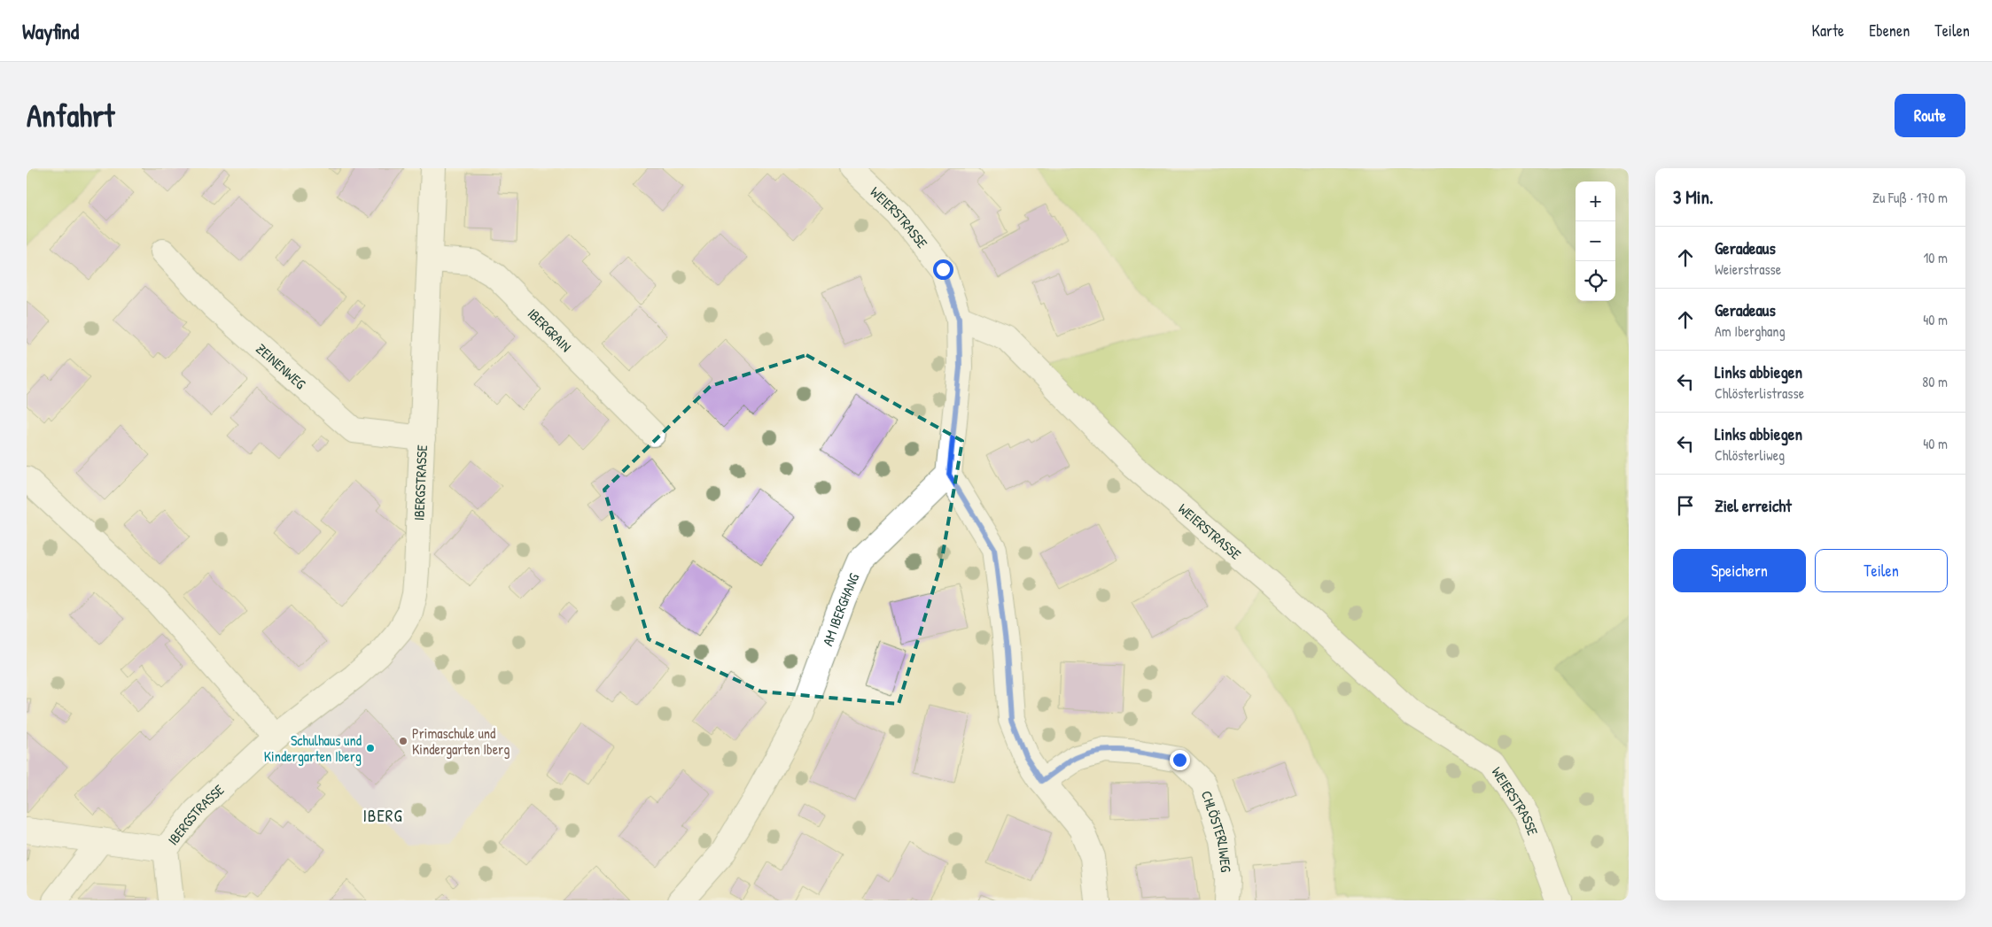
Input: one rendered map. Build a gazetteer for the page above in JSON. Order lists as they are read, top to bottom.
{
  "streets": {
    "street": [
      "WEIERSTRASSE",
      "IBERGRAIN",
      "ZEINENWEG",
      "IBERGSTRASSE",
      "AM IBERGHANG",
      "CHLÖSTERLIWEG"
    ]
  },
  "crossings": [
    ["IBERGRAIN", "IBERGSTRASSE"],
    ["ZEINENWEG", "IBERGSTRASSE"]
  ],
  "districts": ["IBERG"],
  "places": ["Primaschule und Kindergarten Iberg", "Schulhaus und Kindergarten Iberg"],
  "page": {
    "header": "Wayfind",
    "nav": ["Karte", "Ebenen", "Teilen"],
    "buttons": [
      "Route",
      ["Speichern", "Teilen"]
    ],
    "title": "Anfahrt",
    "heading": ["3 Min.", "Zu Fuß · 170 m"],
    "map_buttons": ["+", "−"],
    "list": [
      ["Geradeaus", "Weierstrasse", "10 m"],
      ["Geradeaus", "Am Iberghang", "40 m"],
      ["Links abbiegen", "Chlösterlistrasse", "80 m"],
      ["Links abbiegen", "Chlösterliweg", "40 m"],
      "Ziel erreicht"
    ]
  }
}
